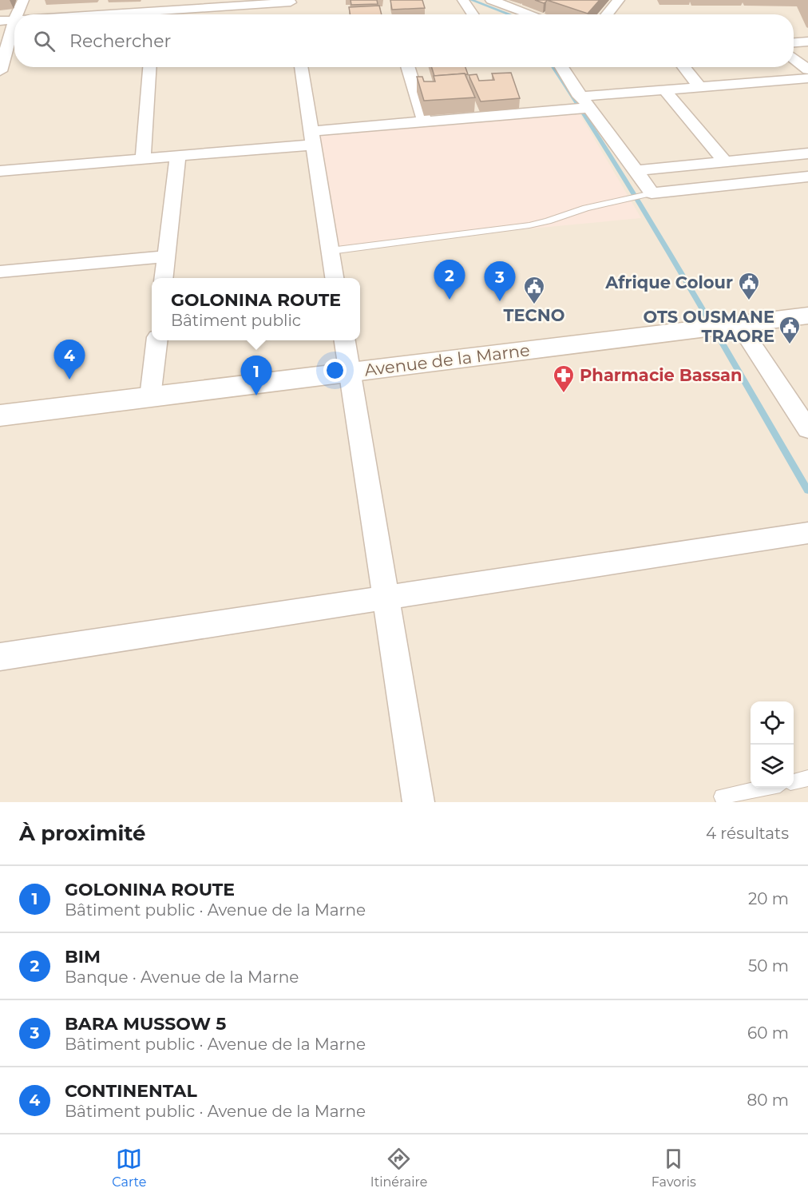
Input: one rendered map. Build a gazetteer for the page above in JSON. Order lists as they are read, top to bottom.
{
  "streets": {
    "street": ["Avenue de la Marne"]
  },
  "places": {
    "public building": ["Afrique Colour", "TECNO", "OTS OUSMANE TRAORE"],
    "pharmacy": ["Pharmacie Bassan"]
  },
  "page": {
    "search": "Rechercher",
    "pins": [
      "2",
      "3",
      "4",
      "1"
    ],
    "popup": ["GOLONINA ROUTE", "Bâtiment public"],
    "heading": ["À proximité", "4 résultats"],
    "list": [
      {
        "mark": "1",
        "name": "GOLONINA ROUTE",
        "note": "Bâtiment public · Avenue de la Marne",
        "value": "20 m"
      },
      {
        "mark": "2",
        "name": "BIM",
        "note": "Banque · Avenue de la Marne",
        "value": "50 m"
      },
      {
        "mark": "3",
        "name": "BARA MUSSOW 5",
        "note": "Bâtiment public · Avenue de la Marne",
        "value": "60 m"
      },
      {
        "mark": "4",
        "name": "CONTINENTAL",
        "note": "Bâtiment public · Avenue de la Marne",
        "value": "80 m"
      }
    ],
    "nav": ["Carte", "Itinéraire", "Favoris"]
  }
}
